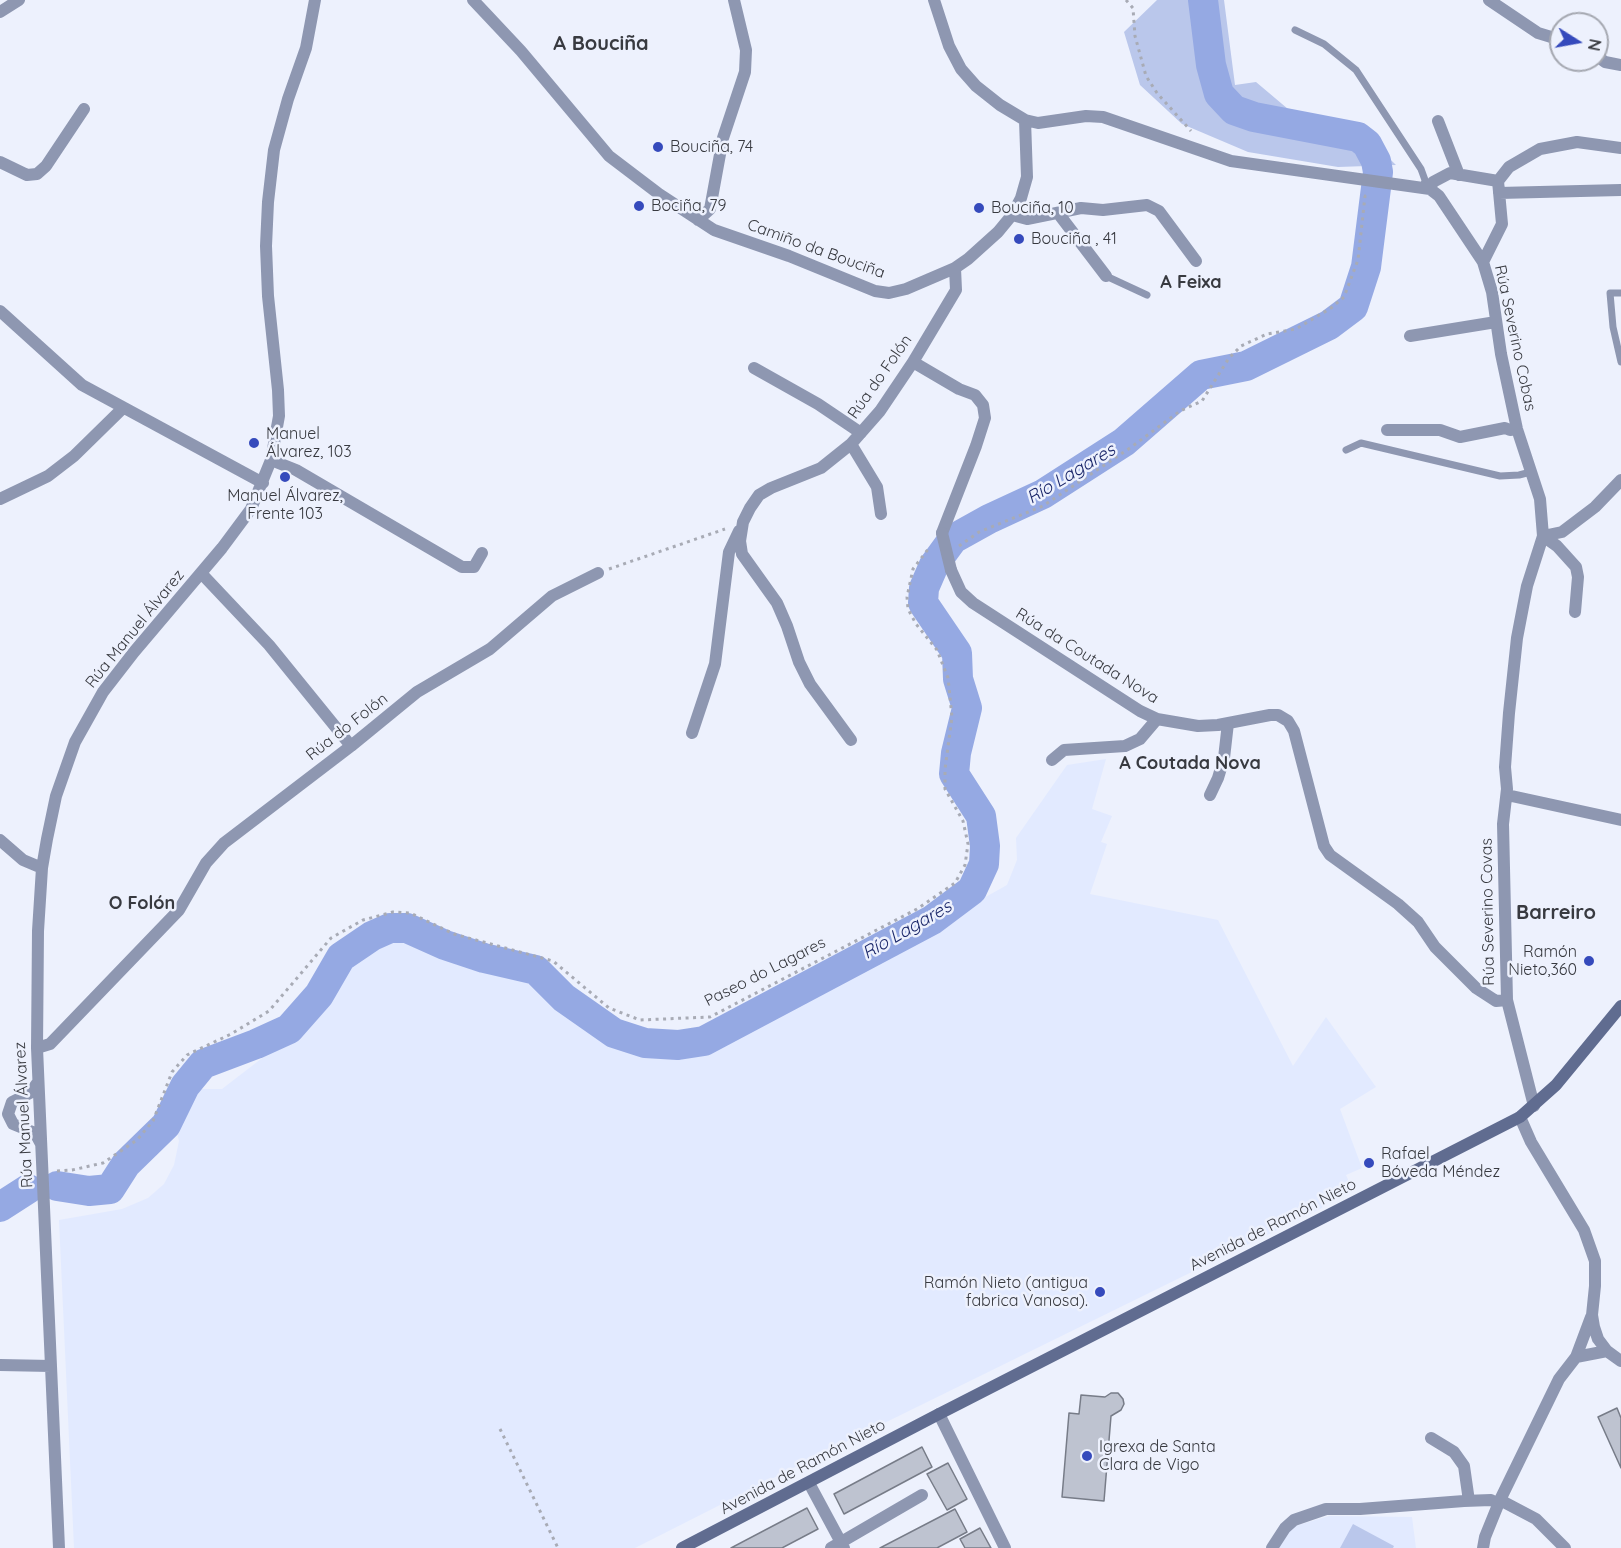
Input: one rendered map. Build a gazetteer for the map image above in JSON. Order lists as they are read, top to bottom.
{
  "streets": {
    "main road": ["Avenida de Ramón Nieto"],
    "street": [
      "Camiño da Bouciña",
      "Rúa Severino Cobas",
      "Rúa do Folón",
      "Rúa Manuel Álvarez",
      "Rúa da Coutada Nova",
      "Rúa Severino Covas"
    ],
    "path": ["Paseo do Lagares"]
  },
  "crossings": [
    ["Camiño da Bouciña", "Rúa do Folón"],
    ["Rúa Severino Cobas", "Rúa Severino Covas"],
    ["Rúa do Folón", "Rúa Manuel Álvarez"],
    ["Rúa do Folón", "Rúa da Coutada Nova"],
    ["Rúa Manuel Álvarez", "Paseo do Lagares"],
    ["Rúa da Coutada Nova", "Rúa Severino Covas"],
    ["Rúa Severino Covas", "Avenida de Ramón Nieto"]
  ],
  "districts": [
    "A Bouciña",
    "A Feixa",
    "A Coutada Nova",
    "O Folón",
    "Barreiro"
  ],
  "water": ["Río Lagares"],
  "places": [
    "Bouciña, 74",
    "Bociña, 79",
    "Bouciña, 10",
    "Bouciña , 41",
    "Manuel Álvarez, 103",
    "Manuel Álvarez, Frente 103",
    "Ramón Nieto,360",
    "Rafael Bóveda Méndez",
    "Ramón Nieto (antigua fabrica Vanosa).",
    "Igrexa de Santa Clara de Vigo"
  ],
  "north": "right"
}
